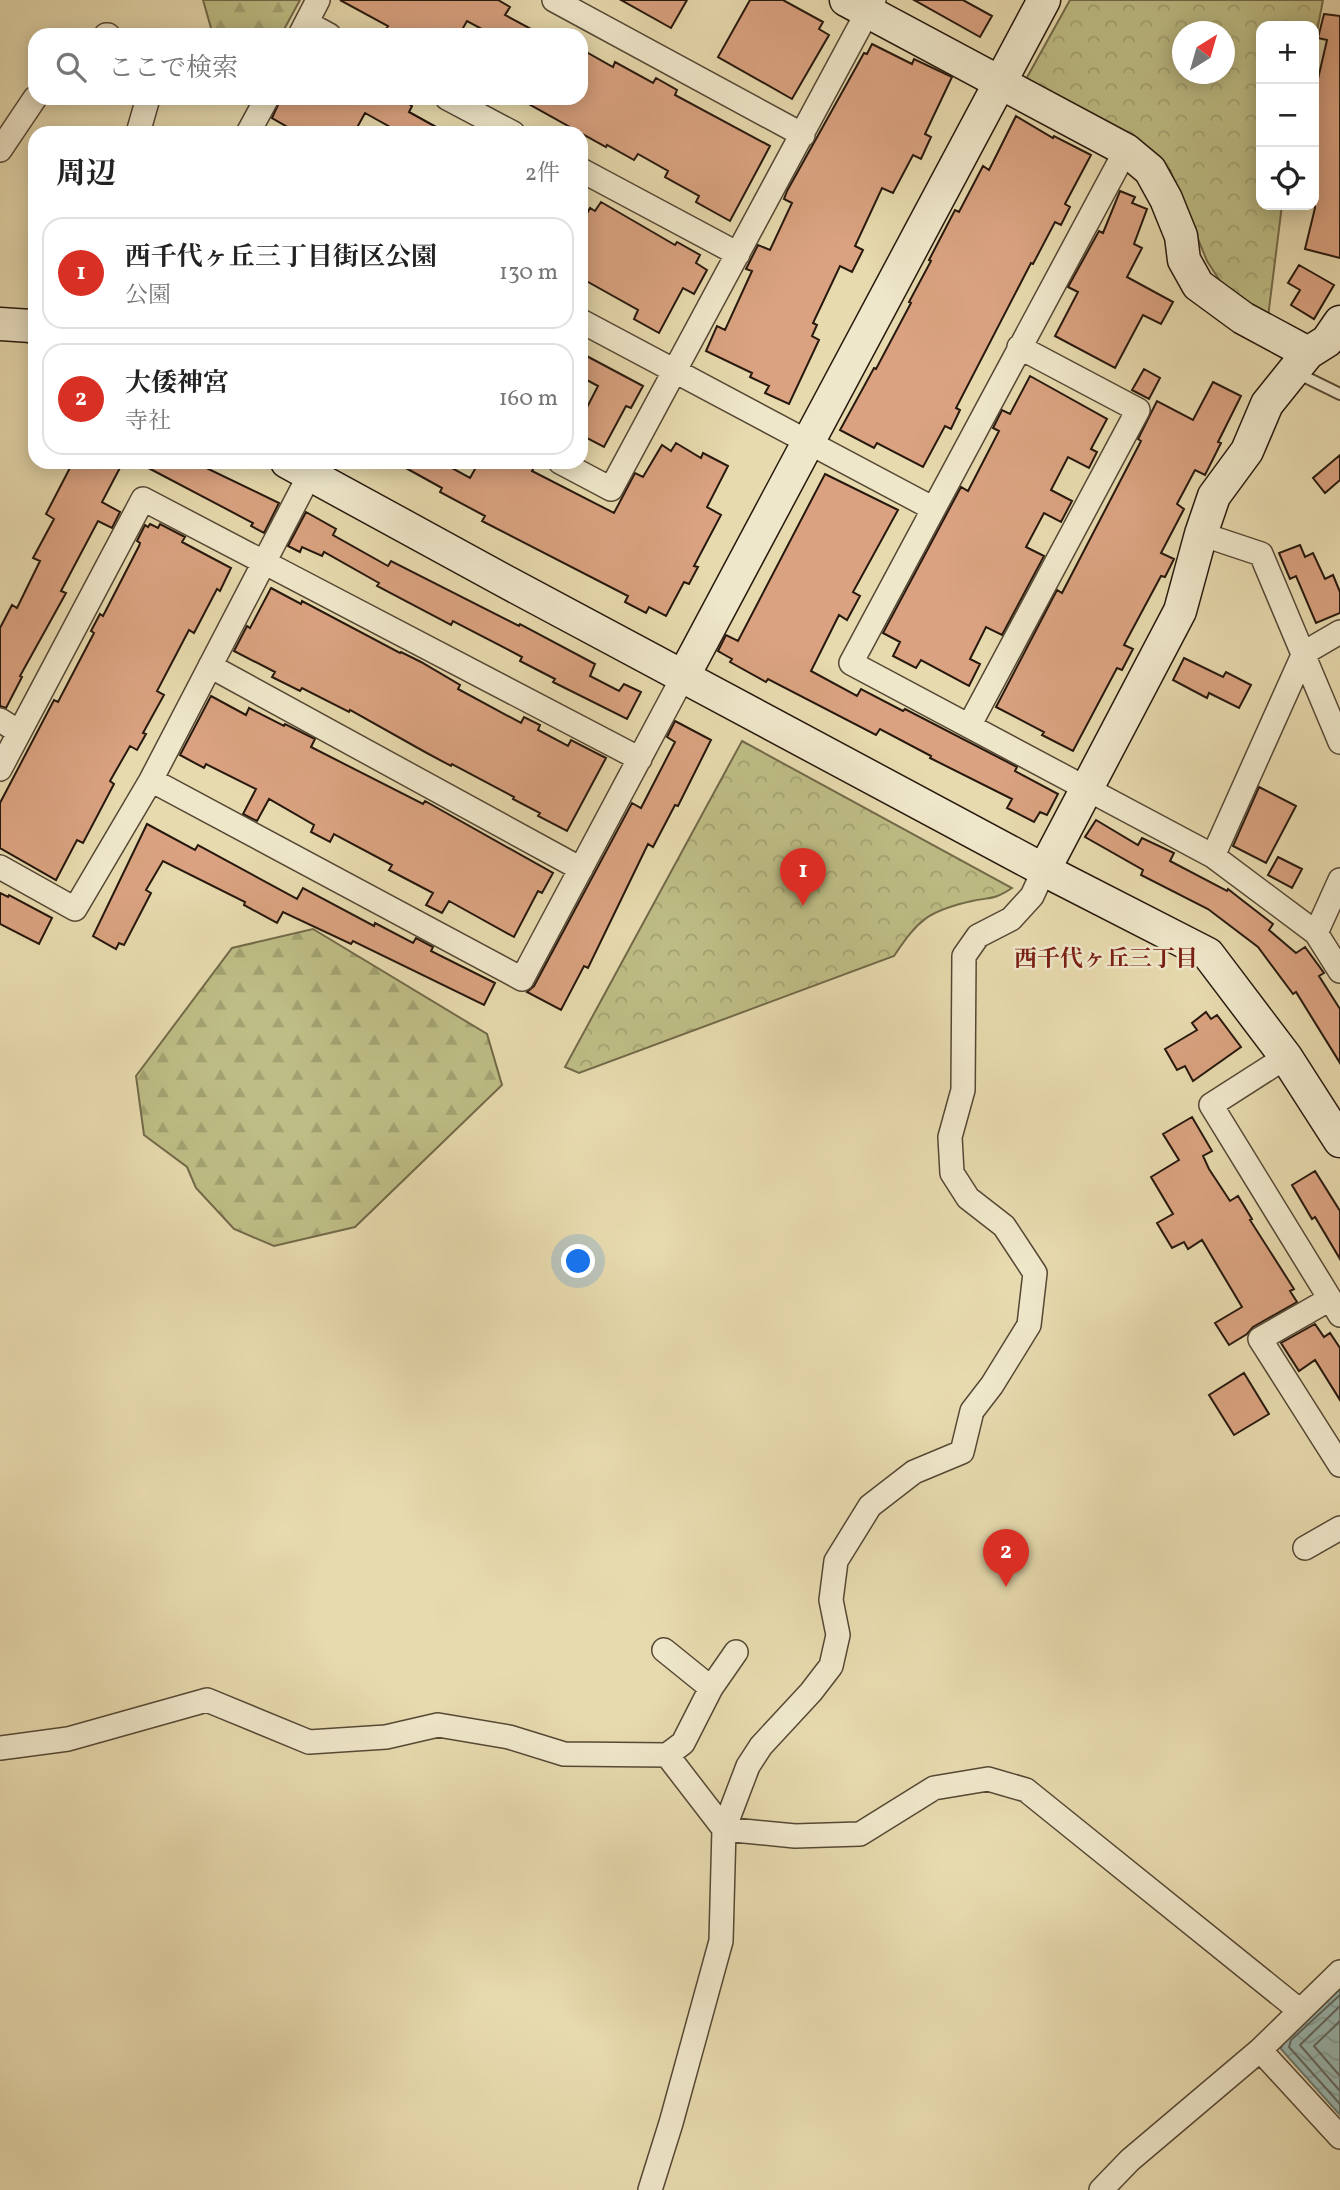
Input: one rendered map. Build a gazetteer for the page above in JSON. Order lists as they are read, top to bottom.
{
  "districts": ["西千代ヶ丘三丁目"],
  "north": "top right",
  "page": {
    "map_buttons": ["+", "−"],
    "search": "ここで検索",
    "heading": ["周辺", "2件"],
    "list": [
      {
        "mark": "1",
        "name": "西千代ヶ丘三丁目街区公園",
        "note": "公園",
        "value": "130 m"
      },
      {
        "mark": "2",
        "name": "大倭神宮",
        "note": "寺社",
        "value": "160 m"
      }
    ],
    "pins": ["1", "2"]
  }
}
